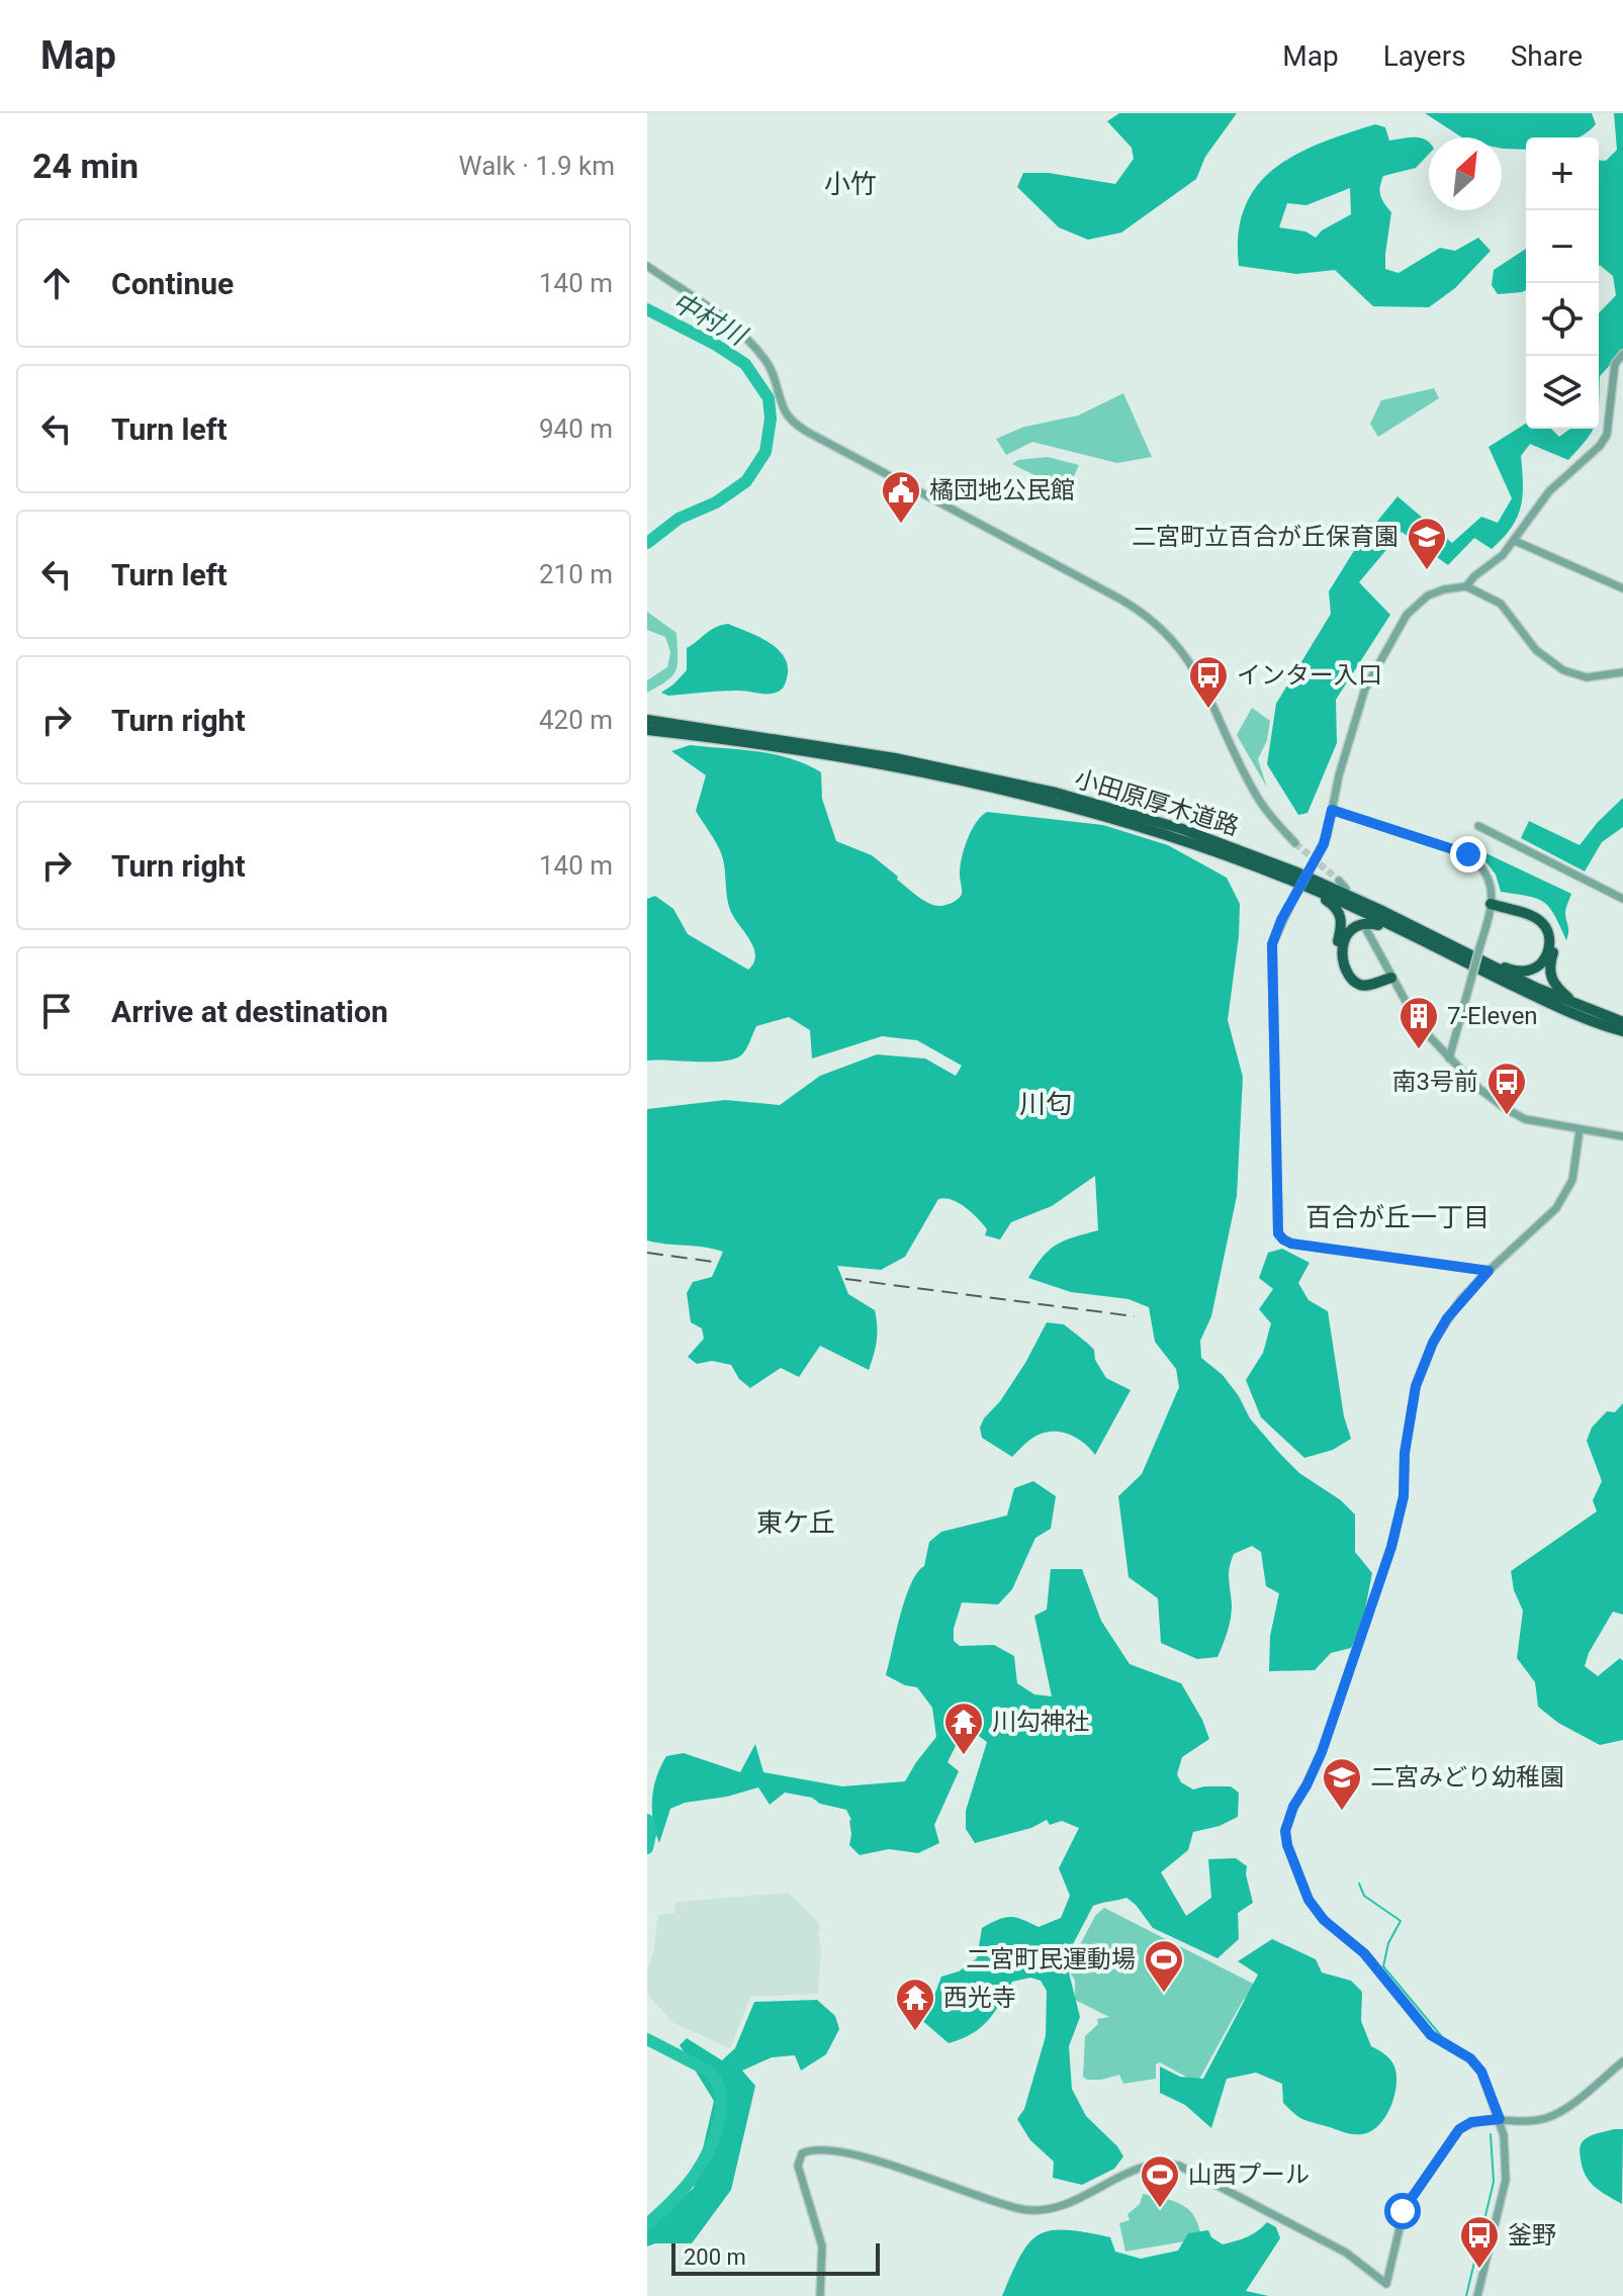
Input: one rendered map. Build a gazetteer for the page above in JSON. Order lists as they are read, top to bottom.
{
  "streets": {
    "highway": ["小田原厚木道路"]
  },
  "districts": [
    "小竹",
    "川匂",
    "百合が丘一丁目",
    "東ケ丘"
  ],
  "water": ["中村川"],
  "places": {
    "public building": ["橘団地公民館"],
    "school or university": ["二宮町立百合が丘保育園", "二宮みどり幼稚園"],
    "bus stop": ["インター入口", "南3号前", "釜野"],
    "building": ["7-Eleven"],
    "temple": ["川勾神社", "西光寺"],
    "sports": ["二宮町民運動場", "山西プール"]
  },
  "scale_bar": "200 m",
  "north": "top right",
  "page": {
    "header": "Map",
    "nav": ["Map", "Layers", "Share"],
    "heading": ["24 min", "Walk · 1.9 km"],
    "map_buttons": ["+", "−"],
    "list": [
      ["Continue", "140 m"],
      ["Turn left", "940 m"],
      ["Turn left", "210 m"],
      ["Turn right", "420 m"],
      ["Turn right", "140 m"],
      "Arrive at destination"
    ],
    "scale": "200 m"
  }
}
